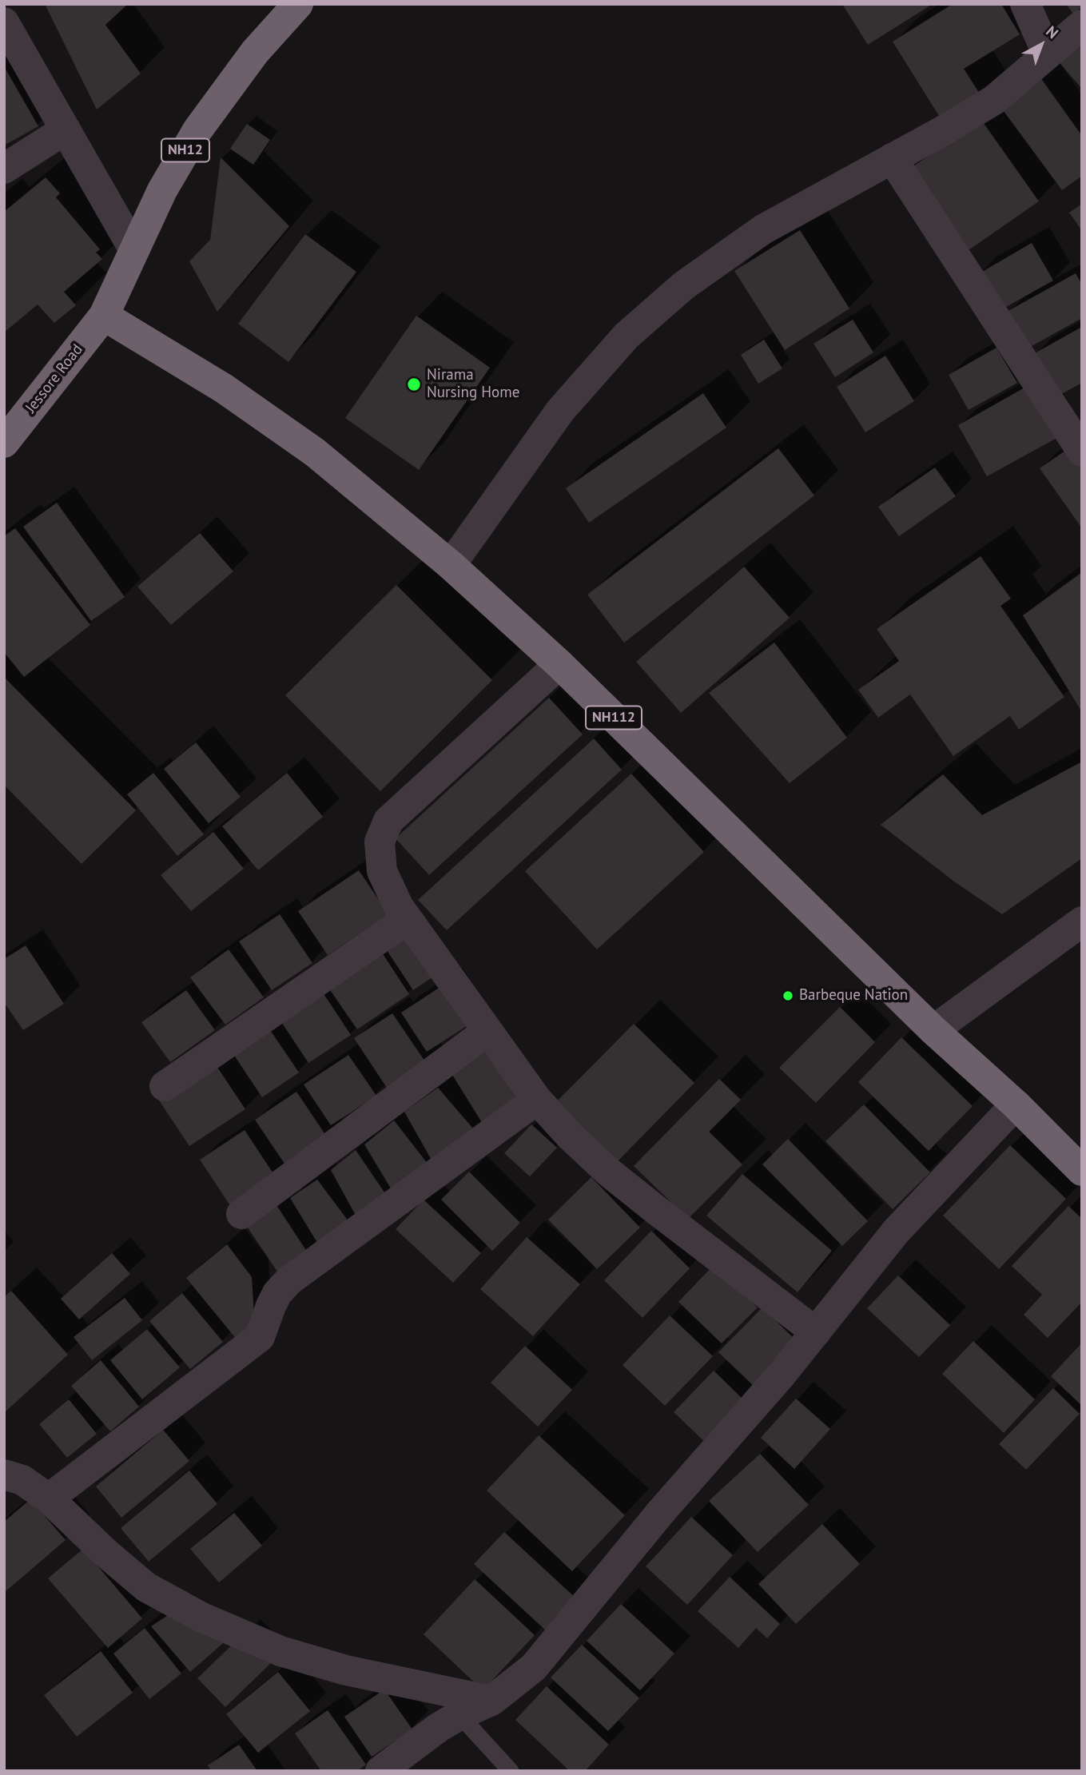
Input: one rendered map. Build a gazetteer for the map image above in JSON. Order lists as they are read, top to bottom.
{
  "streets": {
    "highway": ["NH12", "Jessore Road", "NH112"]
  },
  "crossings": [
    ["NH12", "Jessore Road"],
    ["NH12", "NH112"],
    ["Jessore Road", "NH112"]
  ],
  "places": ["Nirama Nursing Home", "Barbeque Nation"],
  "north": "top right"
}
